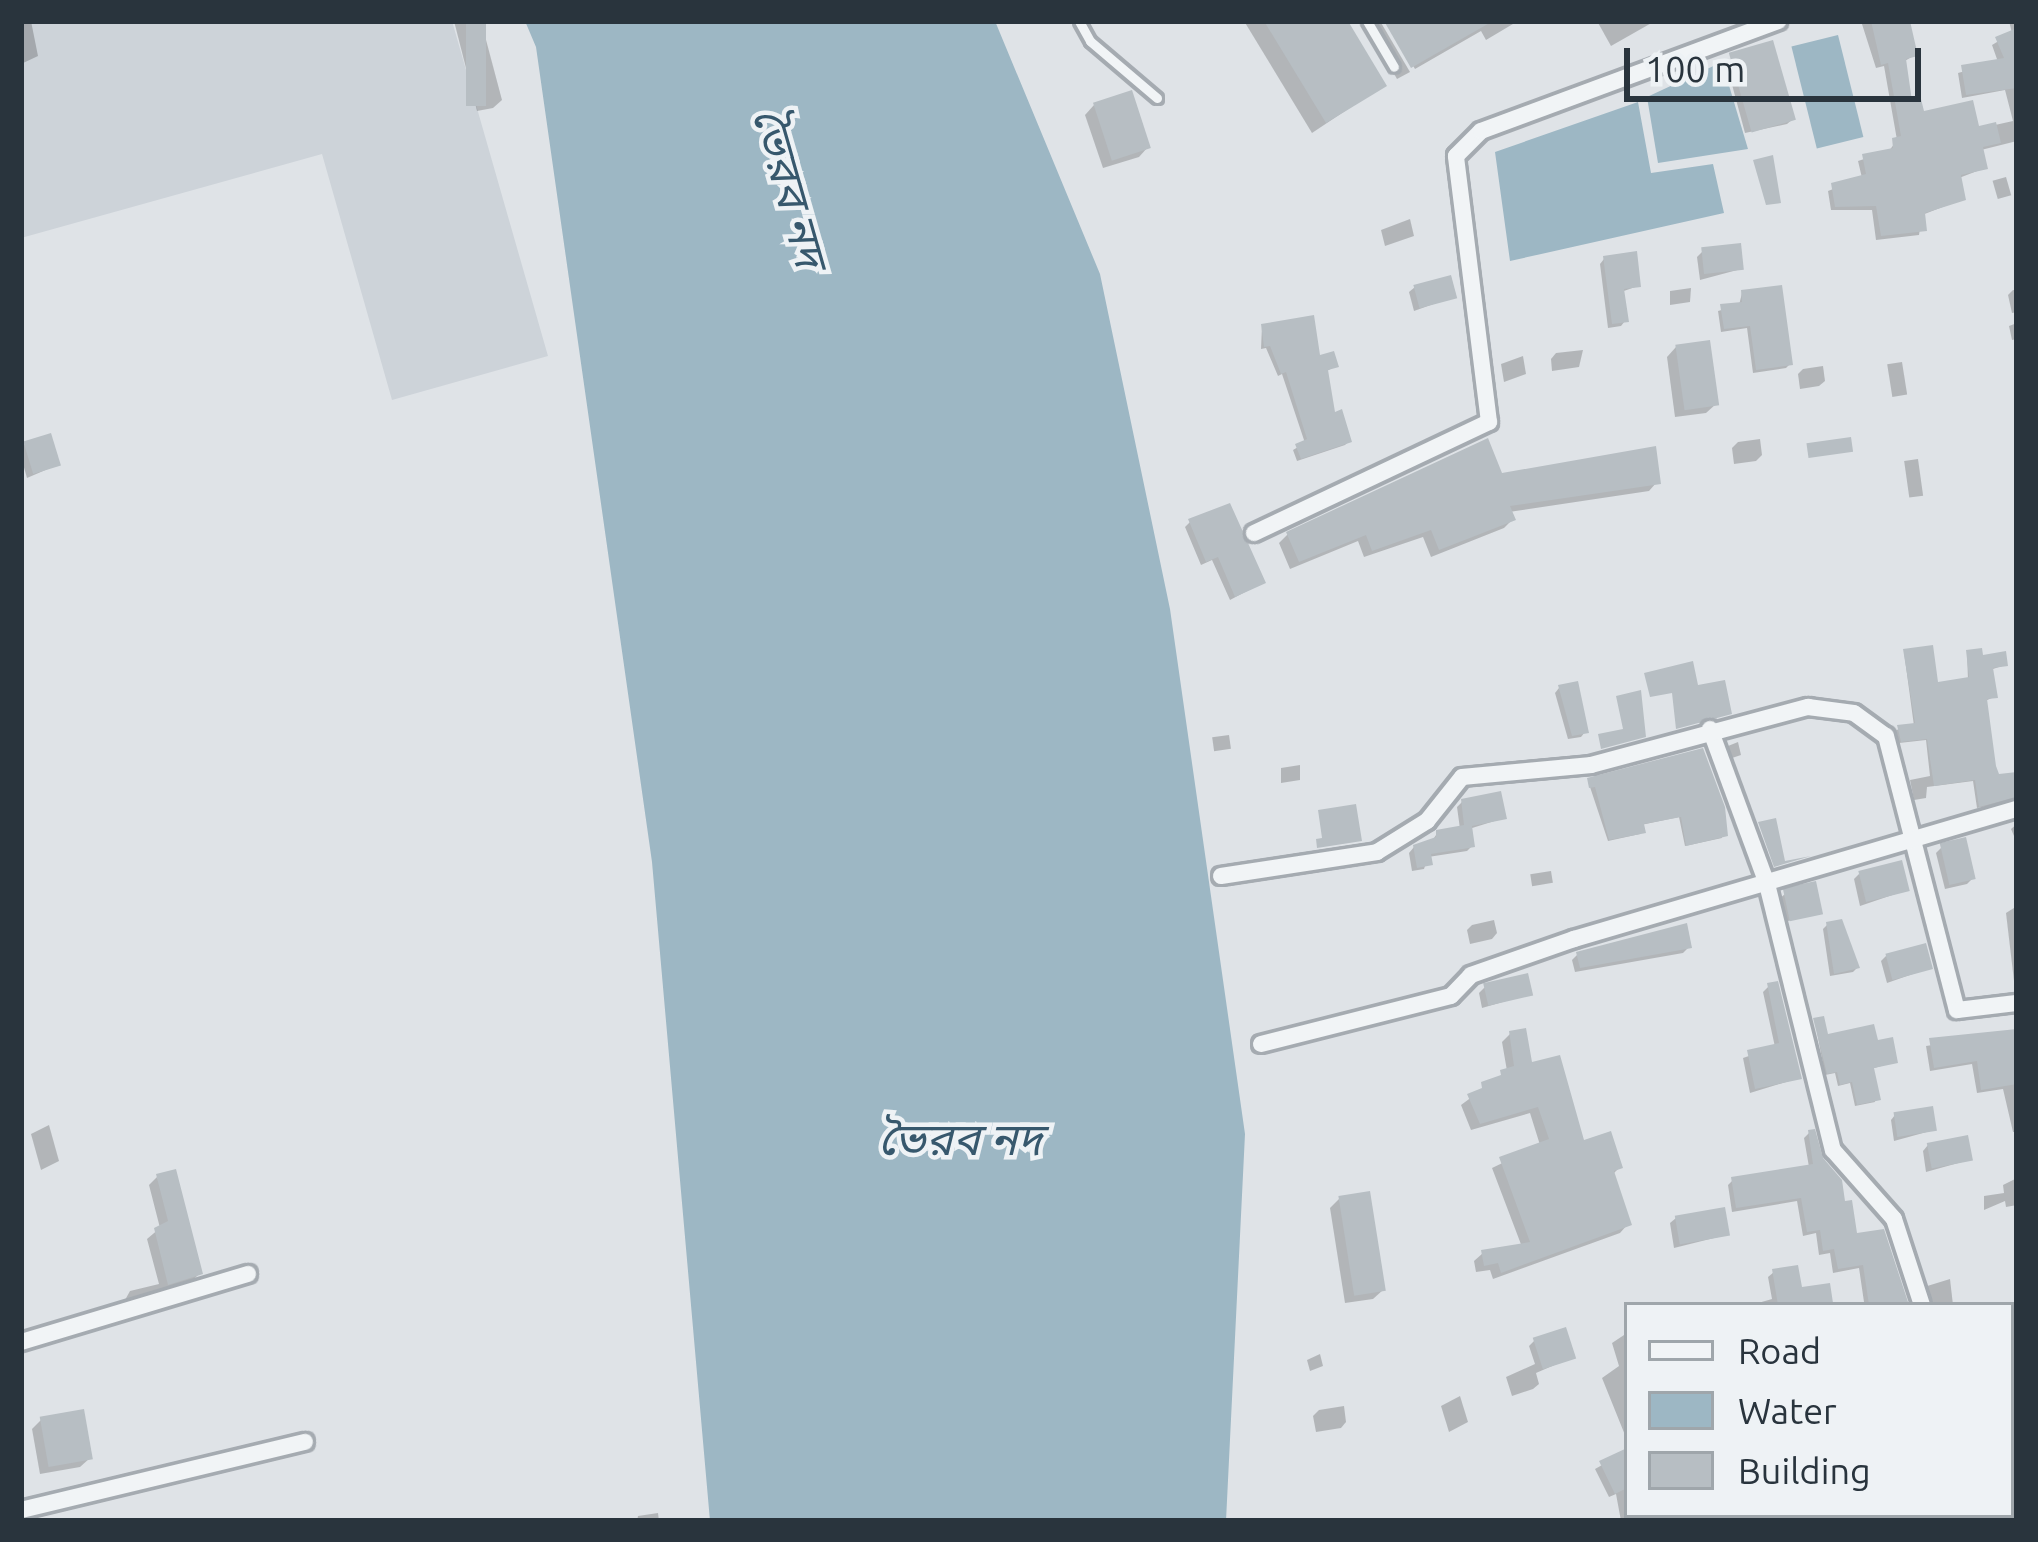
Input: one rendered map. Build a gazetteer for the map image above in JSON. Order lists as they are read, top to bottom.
{
  "water": ["ভৈরব নদ"],
  "legend": ["Road", "Water", "Building"],
  "scale_bar": "100 m"
}
